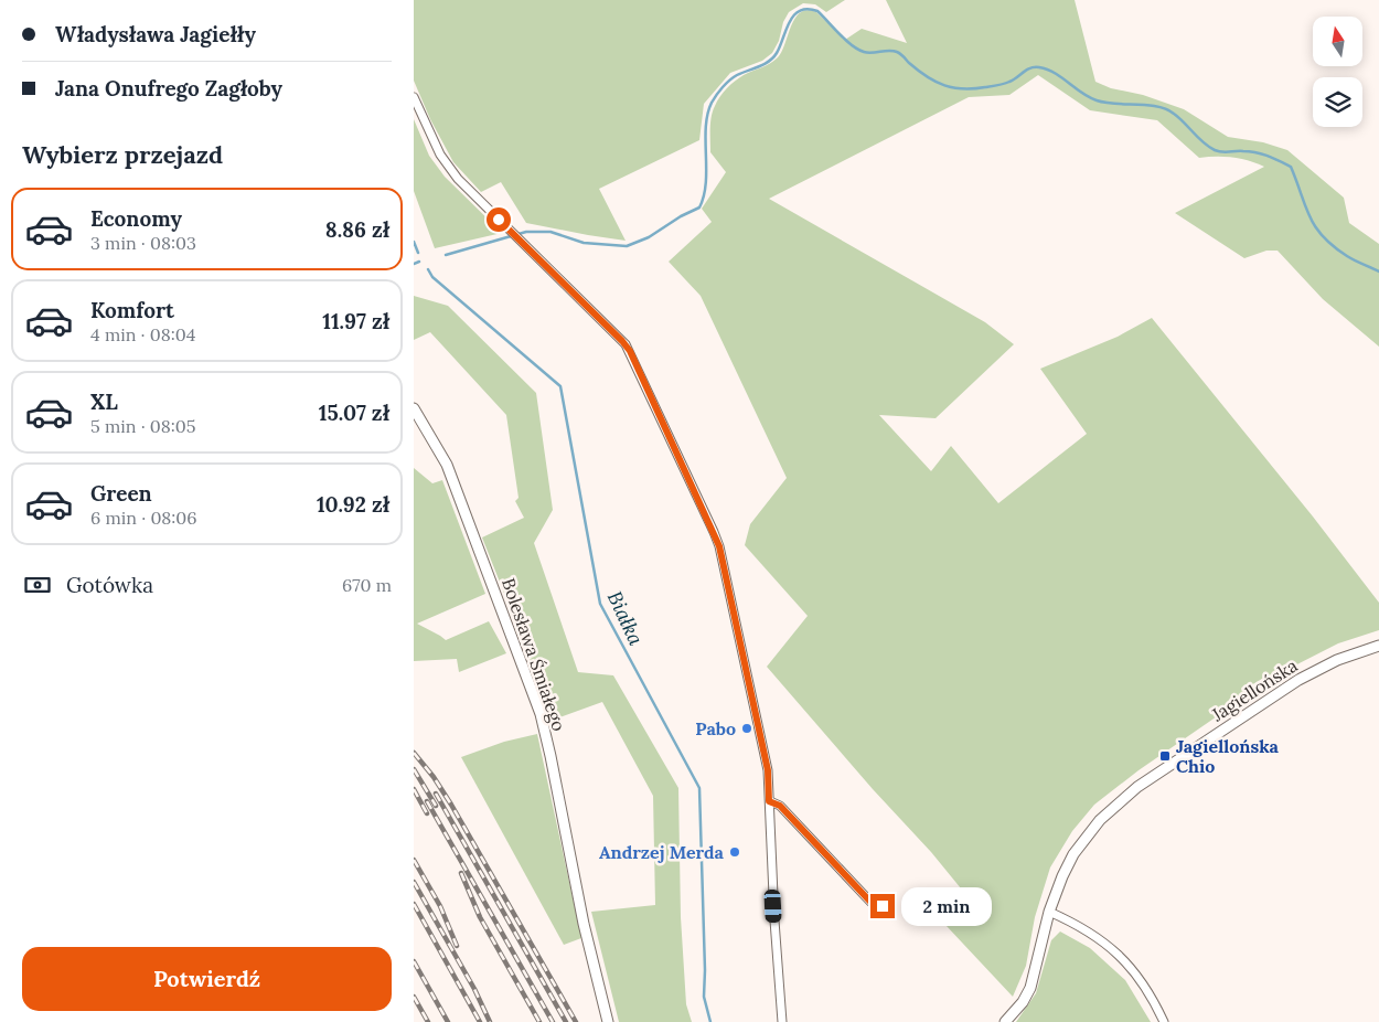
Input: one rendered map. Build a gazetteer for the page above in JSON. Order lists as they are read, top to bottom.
{
  "streets": {
    "street": ["Bolesława Śmiałego", "Jagiellońska"]
  },
  "water": ["Białka"],
  "places": {
    "other": ["Pabo", "Andrzej Merda"],
    "transit": ["Jagiellońska Chio"]
  },
  "north": "top",
  "page": {
    "banner": ["Władysława Jagiełły", "Jana Onufrego Zagłoby"],
    "heading": "Wybierz przejazd",
    "list": [
      {
        "name": "Economy",
        "note": "3 min · 08:03",
        "value": "8.86 zł"
      },
      {
        "name": "Komfort",
        "note": "4 min · 08:04",
        "value": "11.97 zł"
      },
      {
        "name": "XL",
        "note": "5 min · 08:05",
        "value": "15.07 zł"
      },
      {
        "name": "Green",
        "note": "6 min · 08:06",
        "value": "10.92 zł"
      }
    ],
    "pay": ["Gotówka", "670 m"],
    "bubble": "2 min",
    "buttons": "Potwierdź"
  }
}
